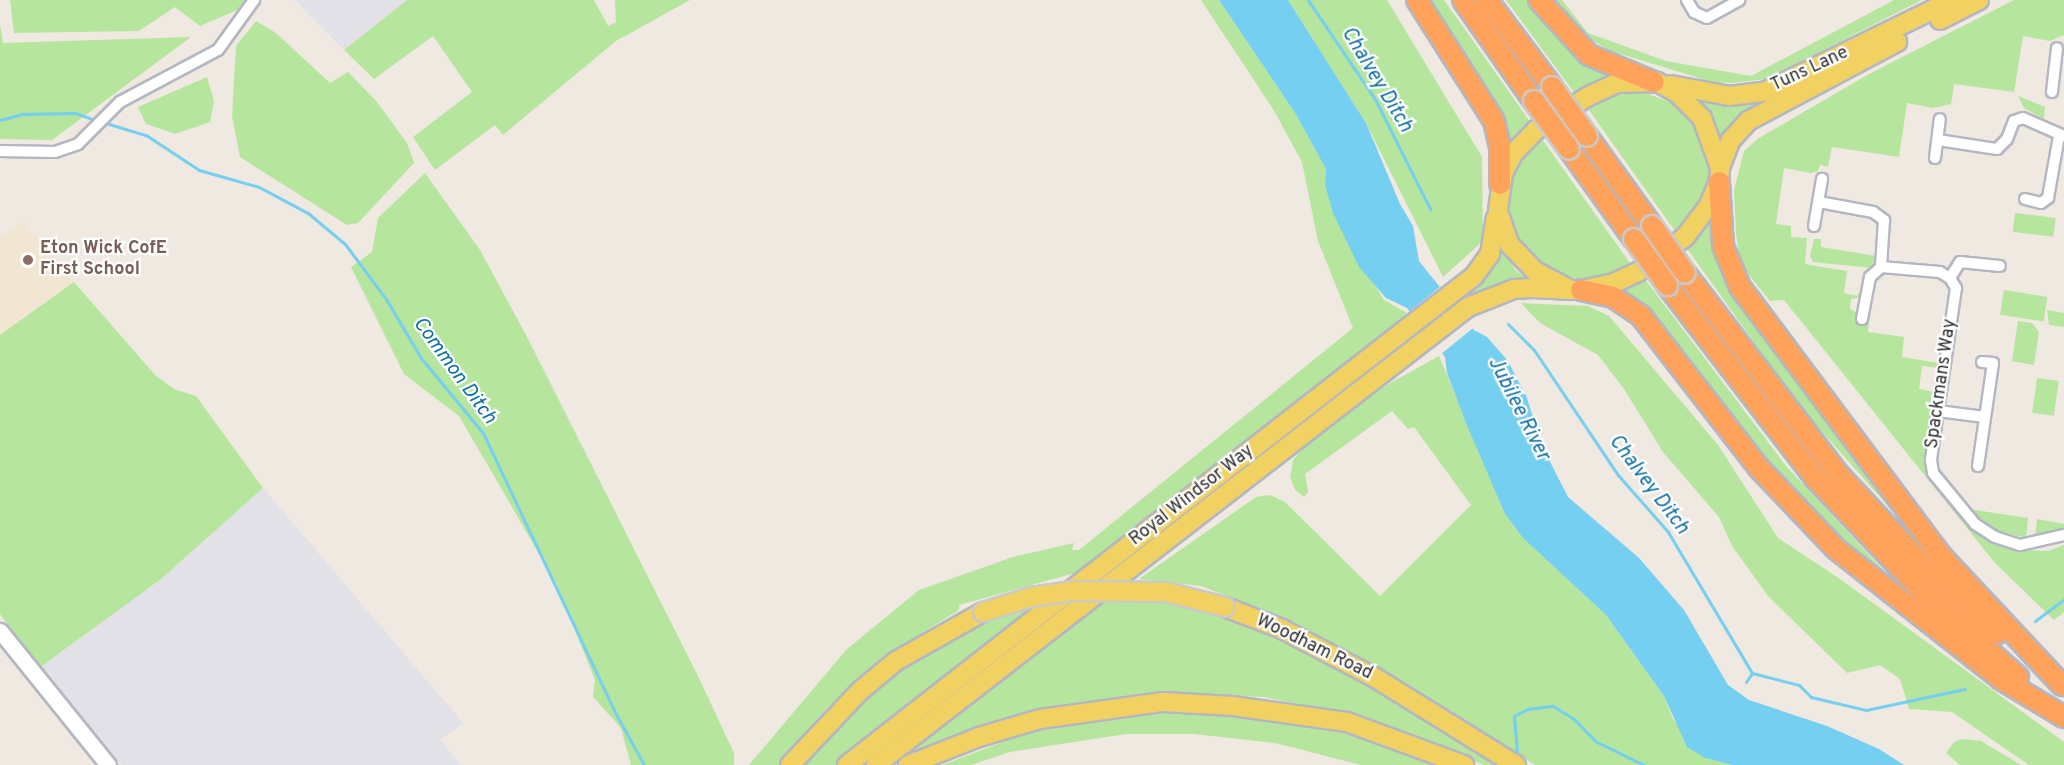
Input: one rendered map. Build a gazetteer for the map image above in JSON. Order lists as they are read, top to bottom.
{
  "streets": {
    "main road": ["Tuns Lane", "Royal Windsor Way", "Woodham Road"],
    "street": ["Spackmans Way"]
  },
  "crossings": [
    ["Tuns Lane", "Royal Windsor Way"]
  ],
  "water": ["Chalvey Ditch", "Common Ditch", "Jubilee River"],
  "places": ["Eton Wick CofE First School"]
}
